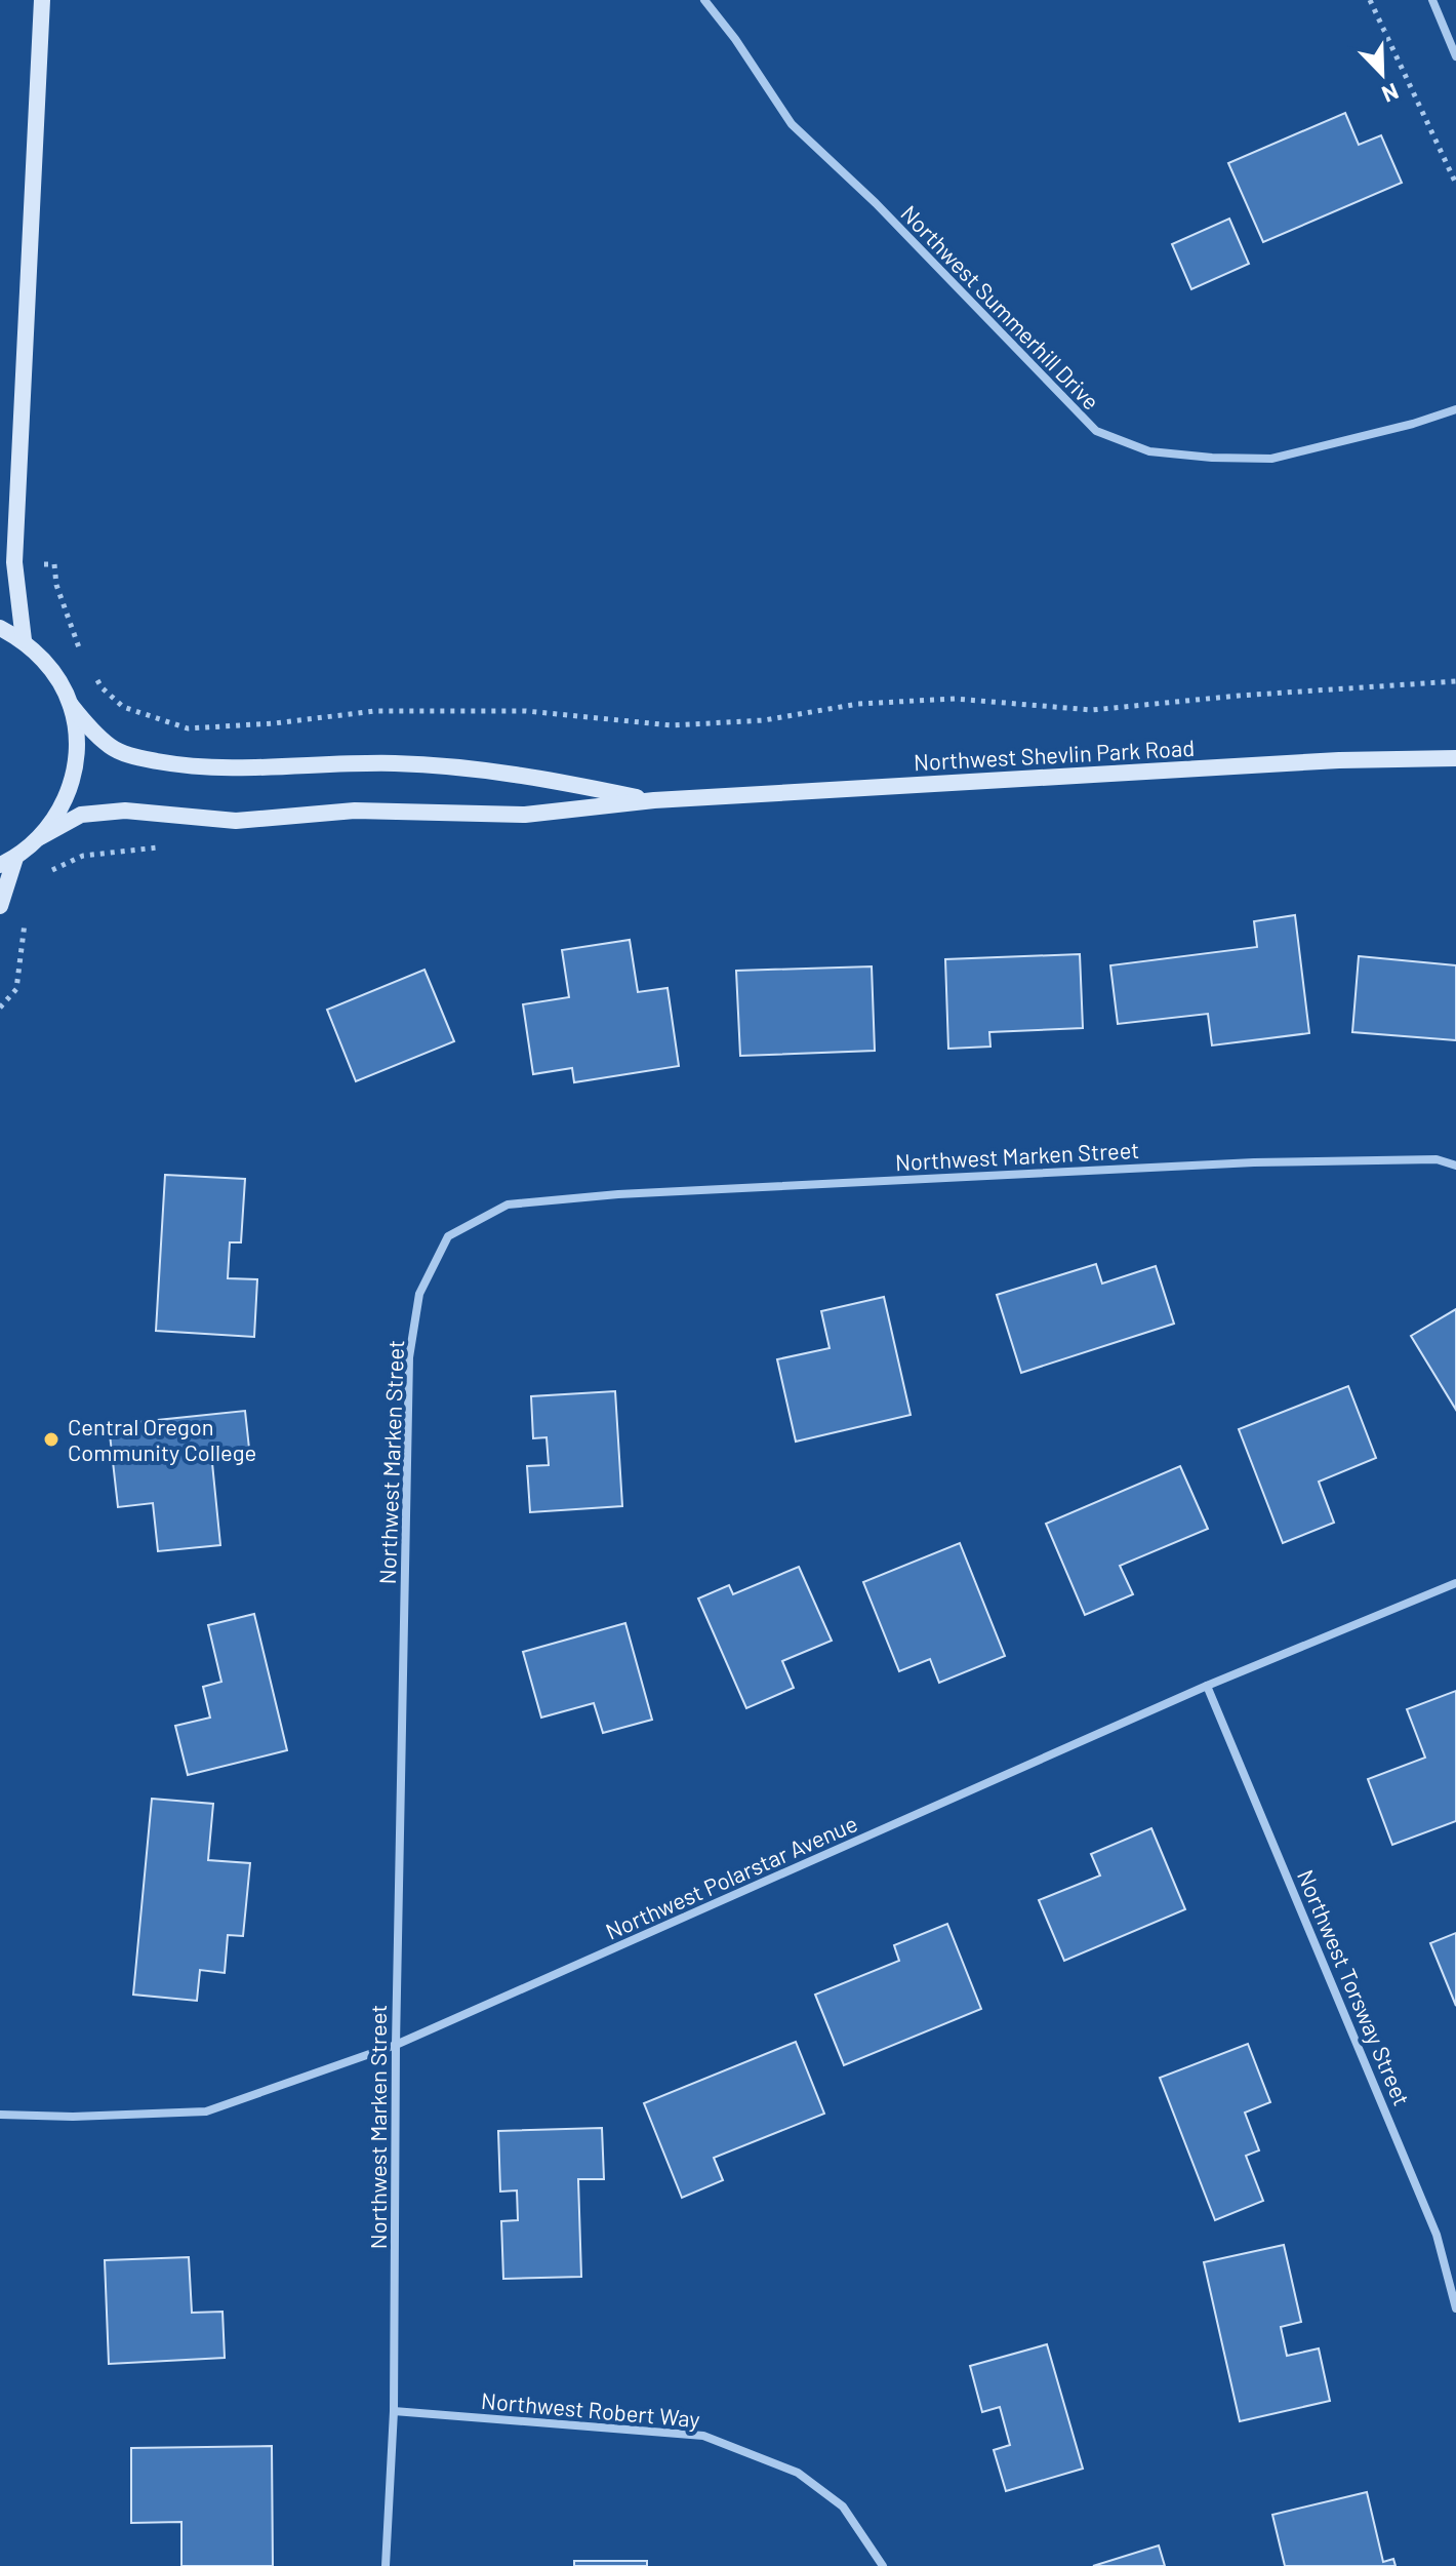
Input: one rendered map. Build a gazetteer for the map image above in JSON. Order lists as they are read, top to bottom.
{
  "streets": {
    "street": [
      "Northwest Summerhill Drive",
      "Northwest Shevlin Park Road",
      "Northwest Marken Street",
      "Northwest Polarstar Avenue",
      "Northwest Torsway Street",
      "Northwest Robert Way"
    ]
  },
  "crossings": [
    ["Northwest Marken Street", "Northwest Polarstar Avenue"],
    ["Northwest Marken Street", "Northwest Robert Way"],
    ["Northwest Polarstar Avenue", "Northwest Torsway Street"]
  ],
  "places": ["Central Oregon Community College"],
  "north": "bottom right"
}
